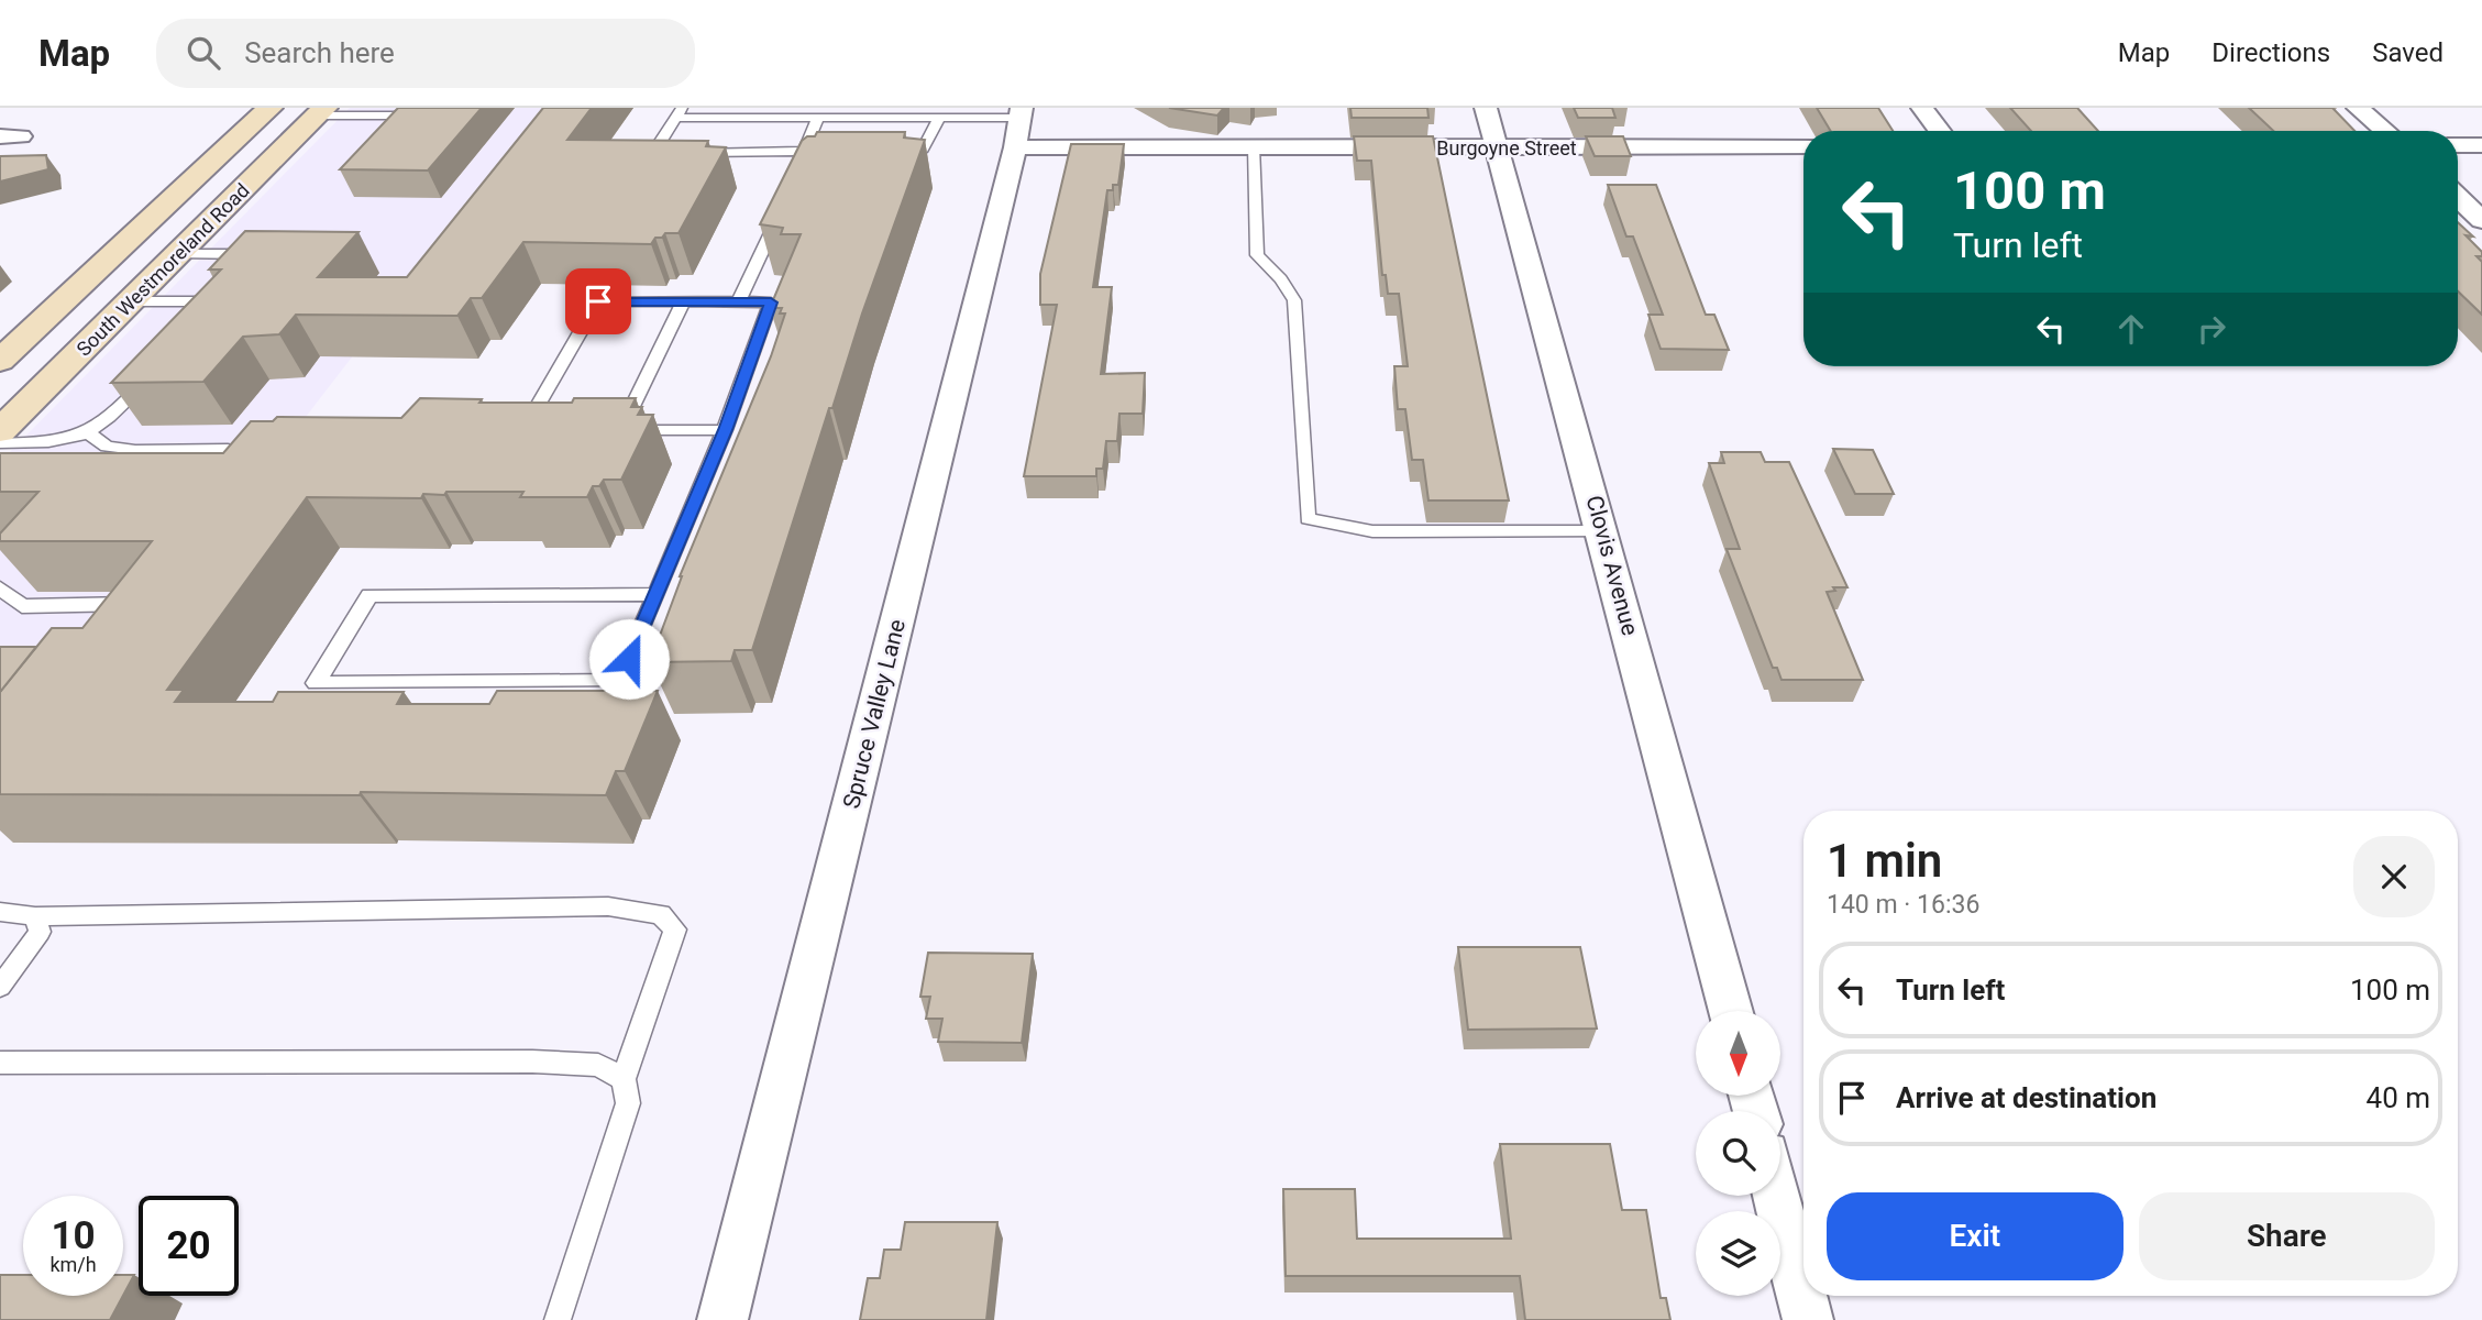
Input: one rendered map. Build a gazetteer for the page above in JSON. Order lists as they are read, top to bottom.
{
  "streets": {
    "main road": ["South Westmoreland Road"],
    "street": ["Burgoyne Street", "Clovis Avenue", "Spruce Valley Lane"]
  },
  "crossings": [
    ["Burgoyne Street", "Clovis Avenue"],
    ["Burgoyne Street", "Spruce Valley Lane"]
  ],
  "north": "bottom",
  "page": {
    "header": "Map",
    "search": "Search here",
    "nav": ["Map", "Directions", "Saved"],
    "turn": ["100 m", "Turn left"],
    "heading": ["1 min", "140 m · 16:36"],
    "list": [
      {
        "name": "Turn left",
        "value": "100 m"
      },
      {
        "name": "Arrive at destination",
        "value": "40 m"
      }
    ],
    "buttons": ["Exit", "Share"],
    "speed": "10 km/h",
    "limit": "20"
  }
}
